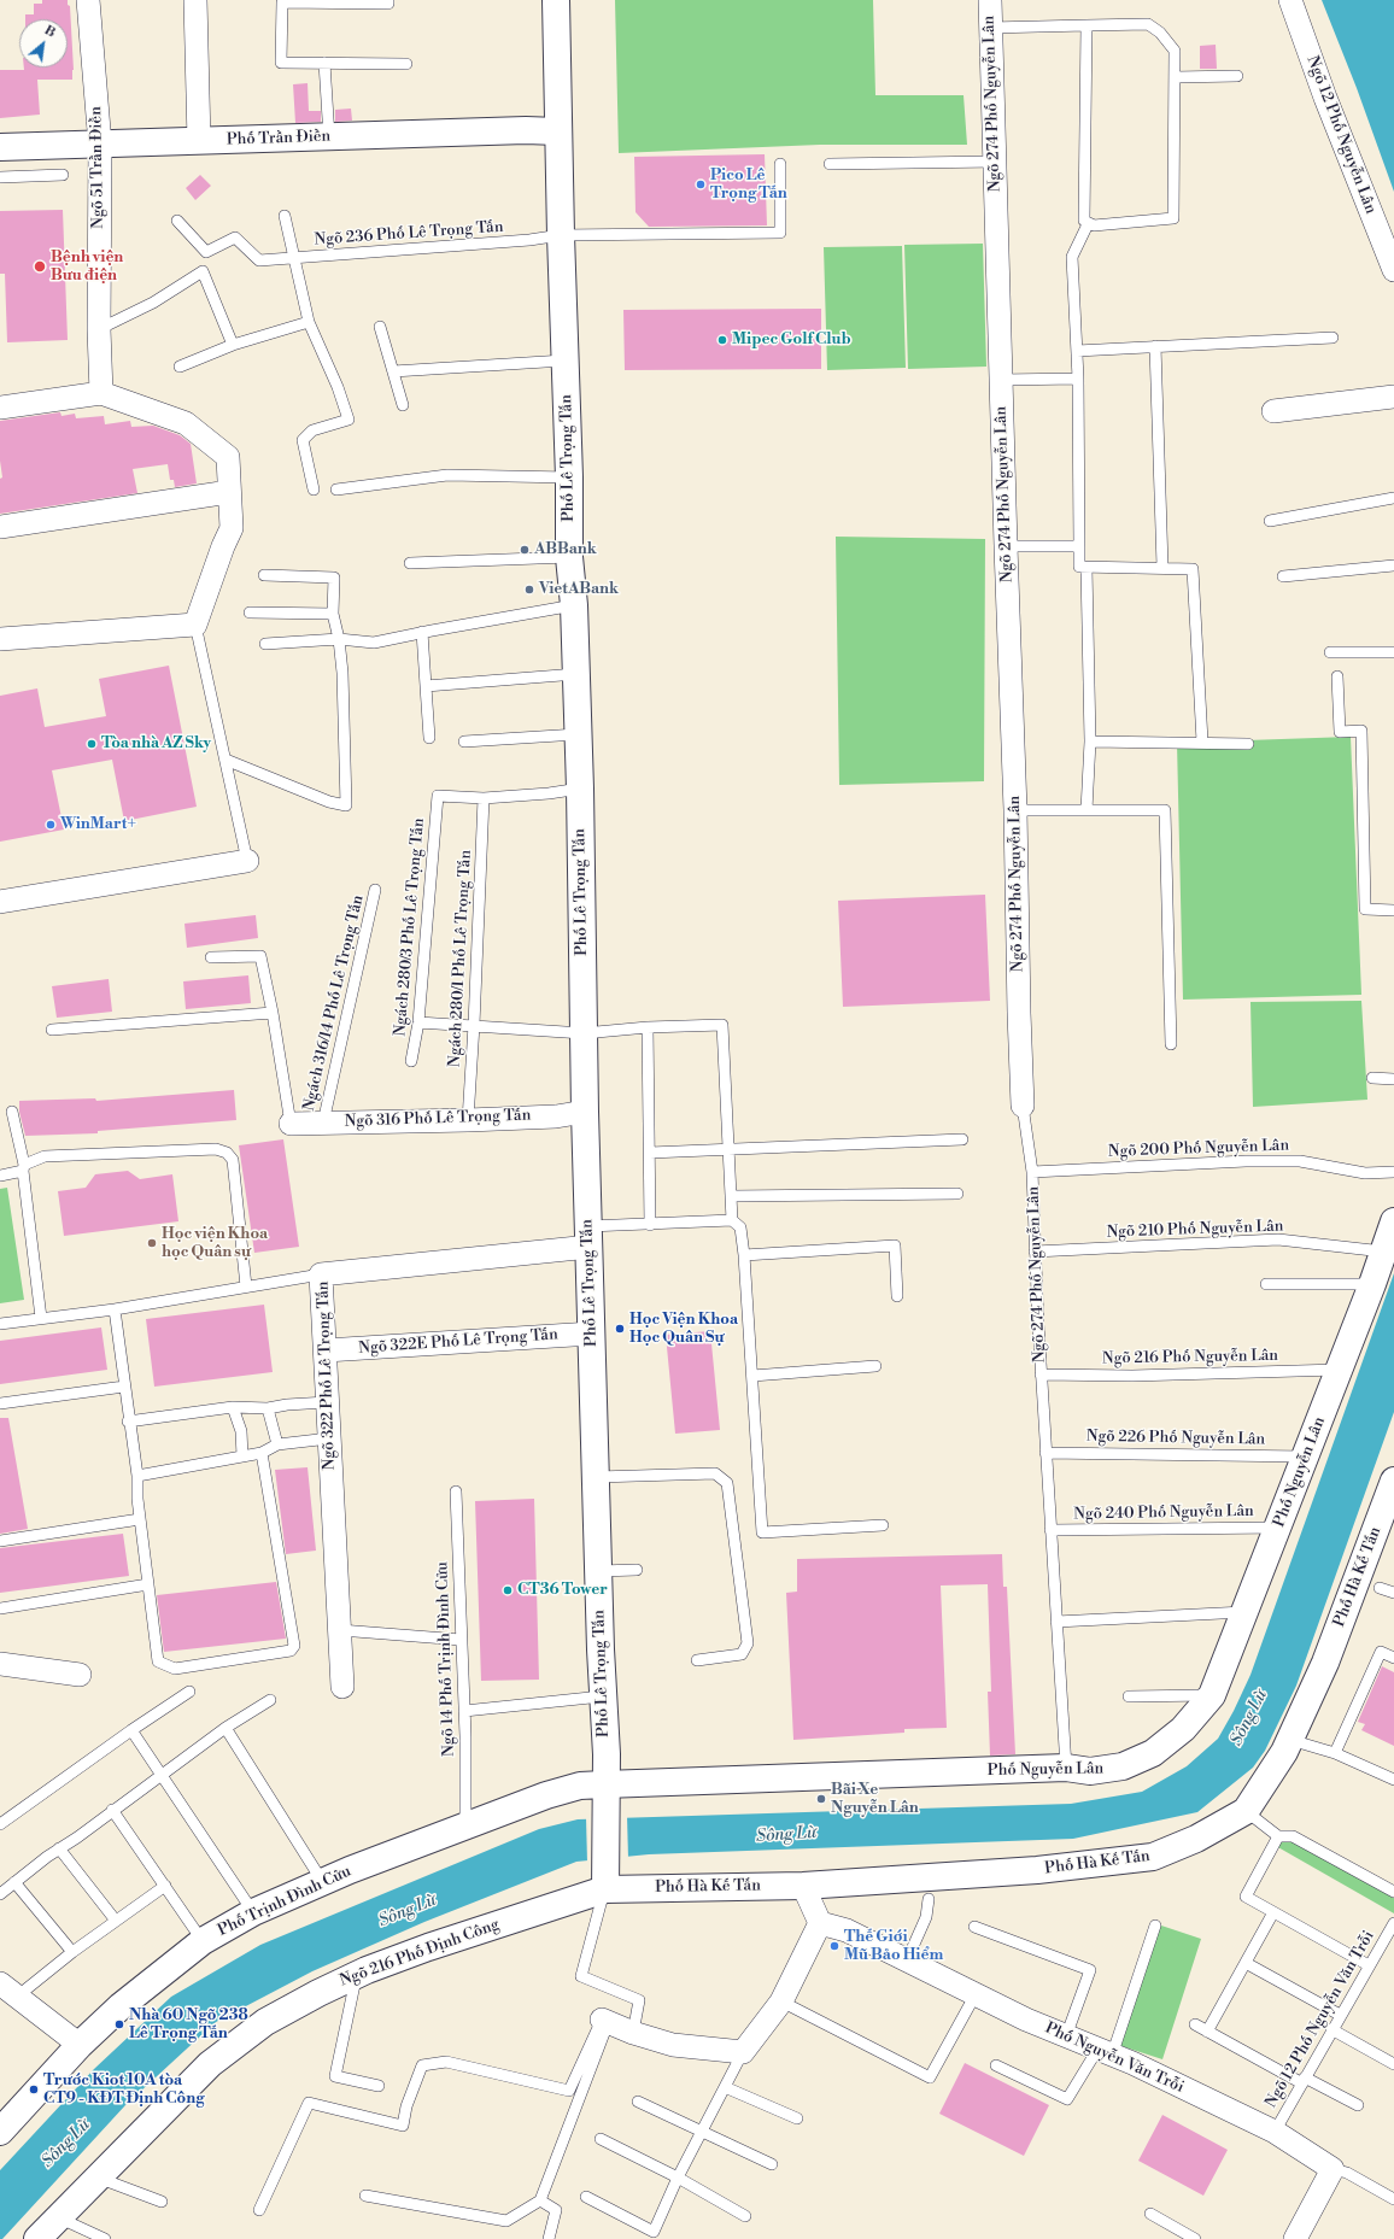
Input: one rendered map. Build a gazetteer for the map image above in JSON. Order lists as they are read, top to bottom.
{
  "streets": {
    "main road": [
      "Phố Trần Điền",
      "Phố Lê Trọng Tấn",
      "Phố Nguyễn Lân",
      "Phố Hà Kế Tấn",
      "Phố Trịnh Đình Cửu",
      "Ngõ 216 Phố Định Công"
    ],
    "street": [
      "Ngõ 274 Phố Nguyễn Lân",
      "Ngõ 12 Phố Nguyễn Lân",
      "Ngõ 51 Trần Điền",
      "Ngõ 316 Phố Lê Trọng Tấn",
      "Ngõ 322E Phố Lê Trọng Tấn",
      "Ngõ 322 Phố Lê Trọng Tấn",
      "Phố Nguyễn Văn Trỗi"
    ],
    "lane": [
      "Ngõ 236 Phố Lê Trọng Tấn",
      "Ngách 280/3 Phố Lê Trọng Tấn",
      "Ngách 280/1 Phố Lê Trọng Tấn",
      "Ngách 316/14 Phố Lê Trọng Tấn",
      "Ngõ 200 Phố Nguyễn Lân",
      "Ngõ 210 Phố Nguyễn Lân",
      "Ngõ 216 Phố Nguyễn Lân",
      "Ngõ 226 Phố Nguyễn Lân",
      "Ngõ 240 Phố Nguyễn Lân",
      "Ngõ 14 Phố Trịnh Đình Cửu",
      "Ngõ 12 Phố Nguyễn Văn Trỗi"
    ]
  },
  "crossings": [
    ["Ngõ 274 Phố Nguyễn Lân", "Ngõ 200 Phố Nguyễn Lân"],
    ["Ngõ 274 Phố Nguyễn Lân", "Ngõ 210 Phố Nguyễn Lân"],
    ["Ngõ 274 Phố Nguyễn Lân", "Ngõ 216 Phố Nguyễn Lân"],
    ["Ngõ 274 Phố Nguyễn Lân", "Ngõ 226 Phố Nguyễn Lân"],
    ["Ngõ 274 Phố Nguyễn Lân", "Phố Nguyễn Lân"],
    ["Ngõ 274 Phố Nguyễn Lân", "Ngõ 240 Phố Nguyễn Lân"],
    ["Phố Trần Điền", "Ngõ 51 Trần Điền"],
    ["Phố Trần Điền", "Phố Lê Trọng Tấn"],
    ["Ngõ 236 Phố Lê Trọng Tấn", "Phố Lê Trọng Tấn"],
    ["Phố Lê Trọng Tấn", "Ngõ 316 Phố Lê Trọng Tấn"],
    ["Phố Lê Trọng Tấn", "Ngõ 322E Phố Lê Trọng Tấn"],
    ["Phố Lê Trọng Tấn", "Ngõ 322 Phố Lê Trọng Tấn"],
    ["Phố Lê Trọng Tấn", "Phố Nguyễn Lân"],
    ["Phố Lê Trọng Tấn", "Phố Hà Kế Tấn"],
    ["Phố Lê Trọng Tấn", "Phố Trịnh Đình Cửu"],
    ["Phố Lê Trọng Tấn", "Ngõ 216 Phố Định Công"],
    ["Ngách 280/3 Phố Lê Trọng Tấn", "Ngách 280/1 Phố Lê Trọng Tấn"],
    ["Ngách 280/1 Phố Lê Trọng Tấn", "Ngõ 316 Phố Lê Trọng Tấn"],
    ["Ngách 316/14 Phố Lê Trọng Tấn", "Ngõ 316 Phố Lê Trọng Tấn"],
    ["Ngõ 210 Phố Nguyễn Lân", "Phố Nguyễn Lân"],
    ["Ngõ 322E Phố Lê Trọng Tấn", "Ngõ 322 Phố Lê Trọng Tấn"],
    ["Ngõ 216 Phố Nguyễn Lân", "Phố Nguyễn Lân"],
    ["Ngõ 226 Phố Nguyễn Lân", "Phố Nguyễn Lân"],
    ["Phố Nguyễn Lân", "Ngõ 240 Phố Nguyễn Lân"],
    ["Phố Nguyễn Lân", "Phố Trịnh Đình Cửu"],
    ["Phố Hà Kế Tấn", "Ngõ 216 Phố Định Công"],
    ["Ngõ 14 Phố Trịnh Đình Cửu", "Phố Trịnh Đình Cửu"],
    ["Ngõ 12 Phố Nguyễn Văn Trỗi", "Phố Nguyễn Văn Trỗi"]
  ],
  "water": ["Sông Lừ"],
  "places": [
    "Pico Lê Trọng Tấn",
    "Bệnh viện Bưu điện",
    "Mipec Golf Club",
    "ABBank",
    "VietABank",
    "Tòa nhà AZ Sky",
    "WinMart+",
    "Học viện Khoa học Quân sự",
    "Học Viện Khoa Học Quân Sự",
    "CT36 Tower",
    "Bãi Xe Nguyễn Lân",
    "Thế Giới Mũ Bảo Hiểm",
    "Nhà 60 Ngõ 238 Lê Trọng Tấn",
    "Trước Kiot 10A tòa CT9 - KĐT Định Công"
  ],
  "north": "top right"
}
